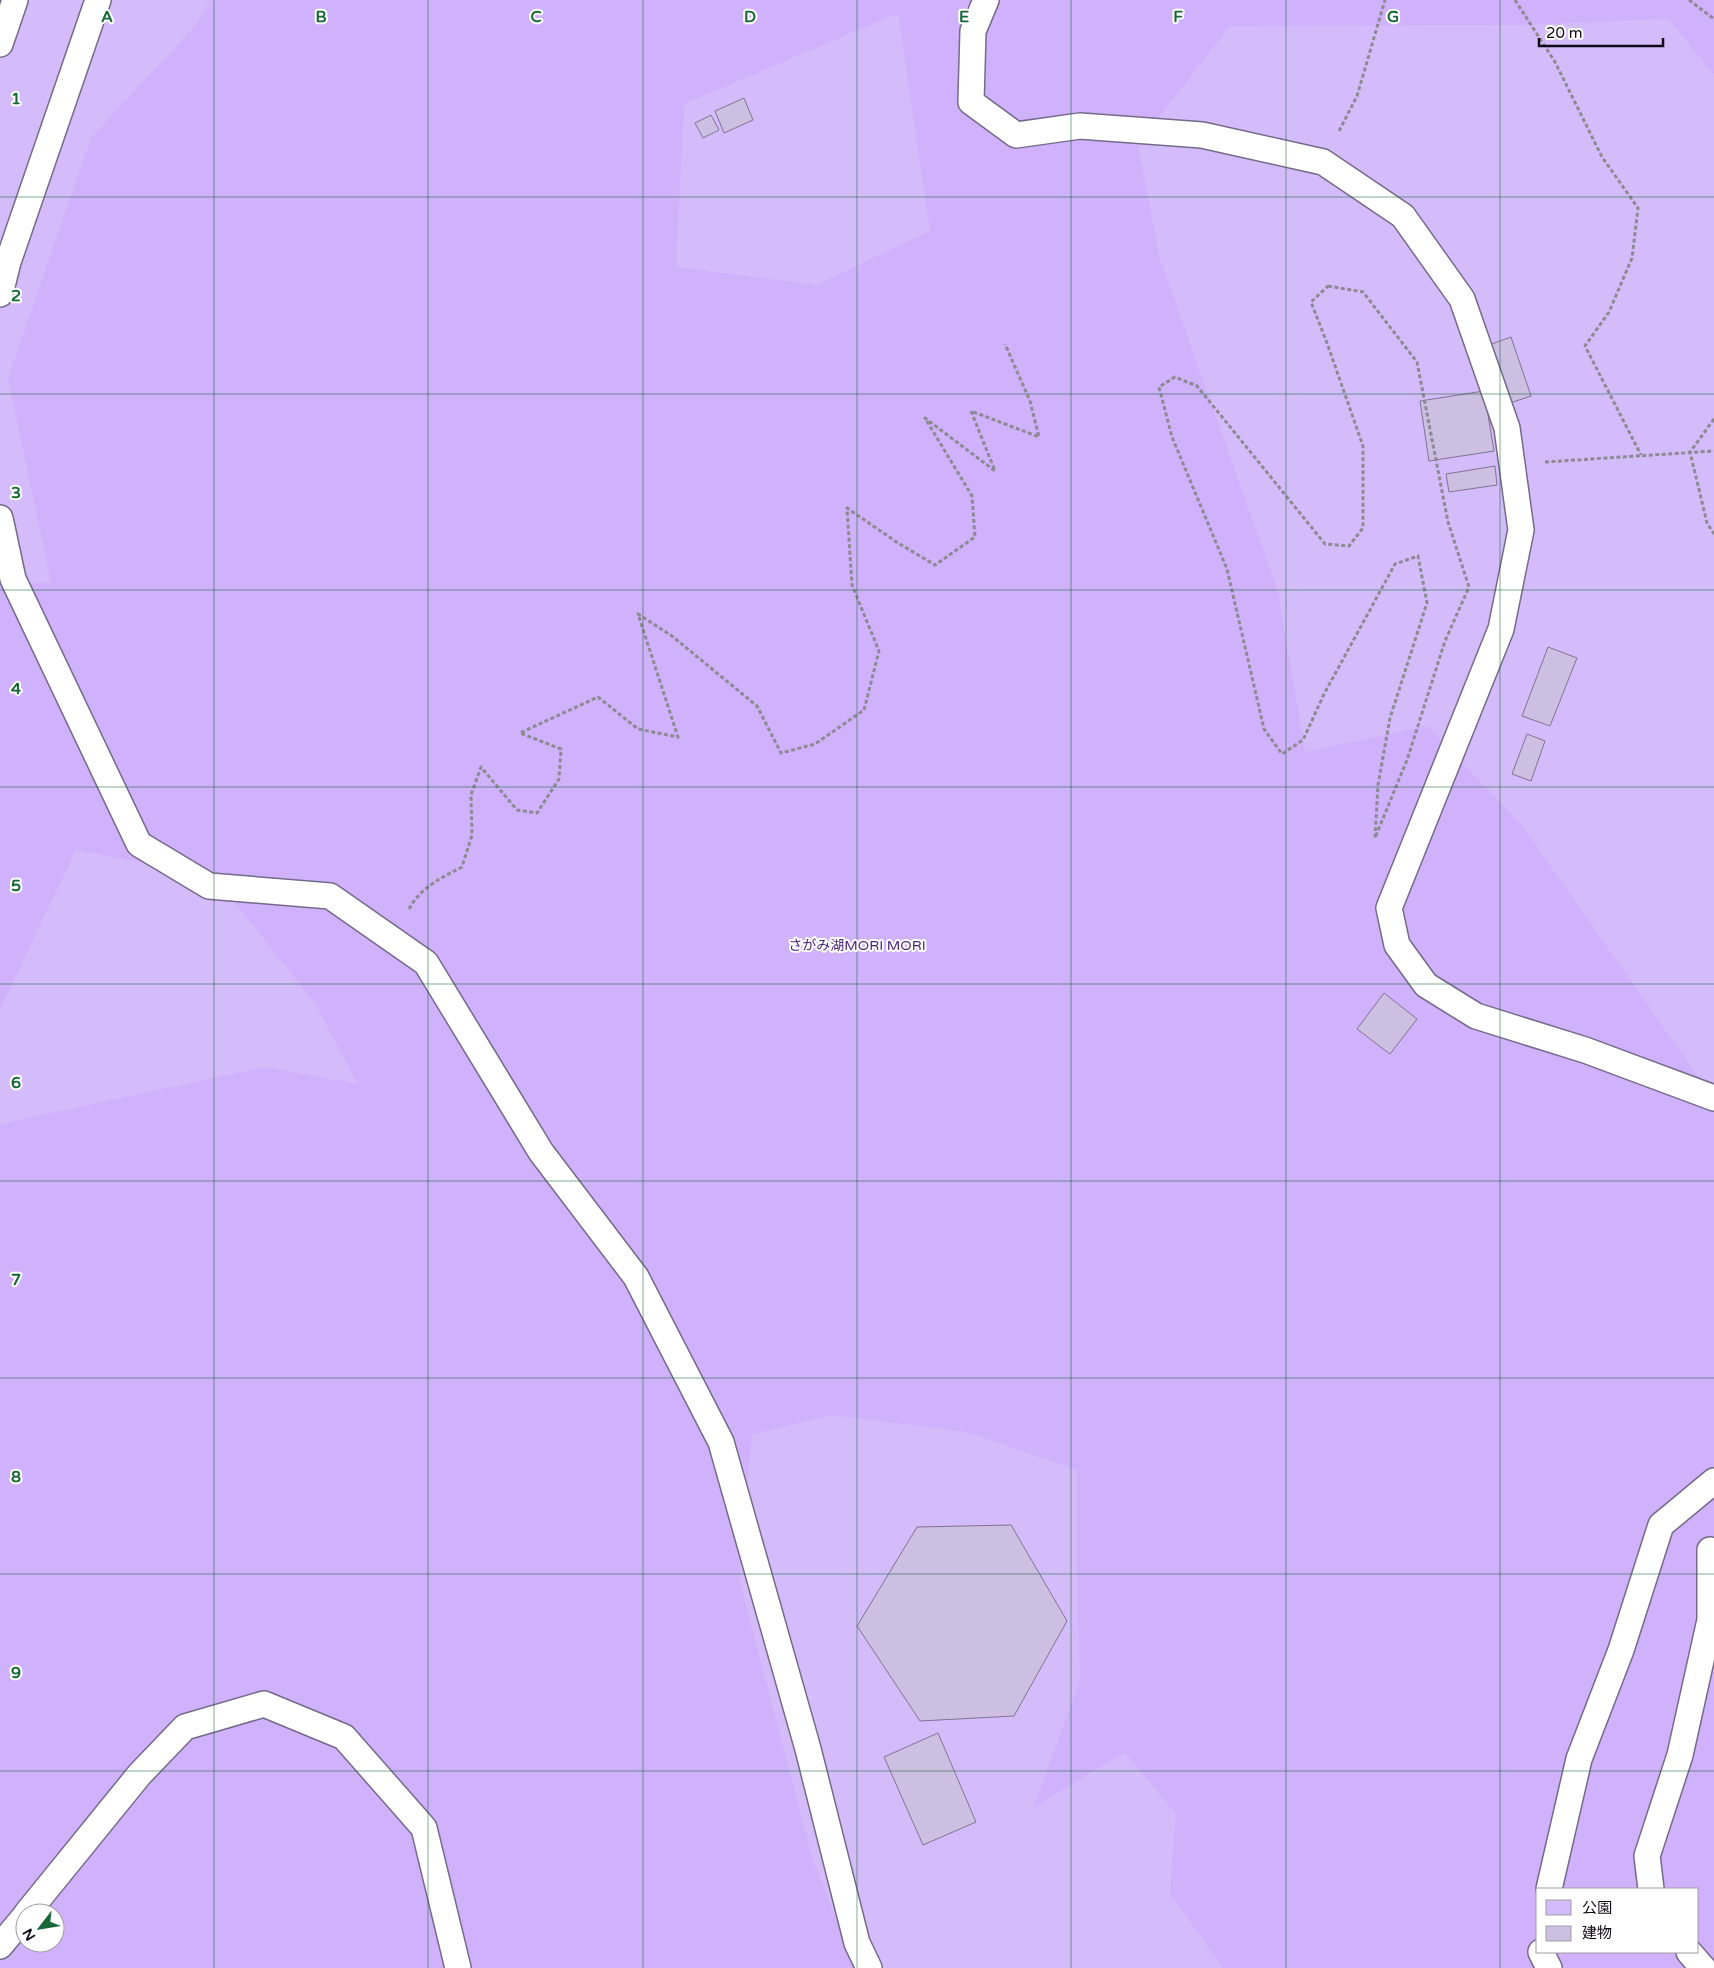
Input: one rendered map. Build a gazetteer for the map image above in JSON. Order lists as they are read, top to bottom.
{
  "parks": ["さがみ湖MORI MORI"],
  "legend": ["公園", "建物"],
  "scale_bar": "20 m",
  "north": "bottom left",
  "grid": {
    "columns": [
      "A",
      "B",
      "C",
      "D",
      "E",
      "F",
      "G"
    ],
    "rows": [
      "1",
      "2",
      "3",
      "4",
      "5",
      "6",
      "7",
      "8",
      "9"
    ]
  }
}
